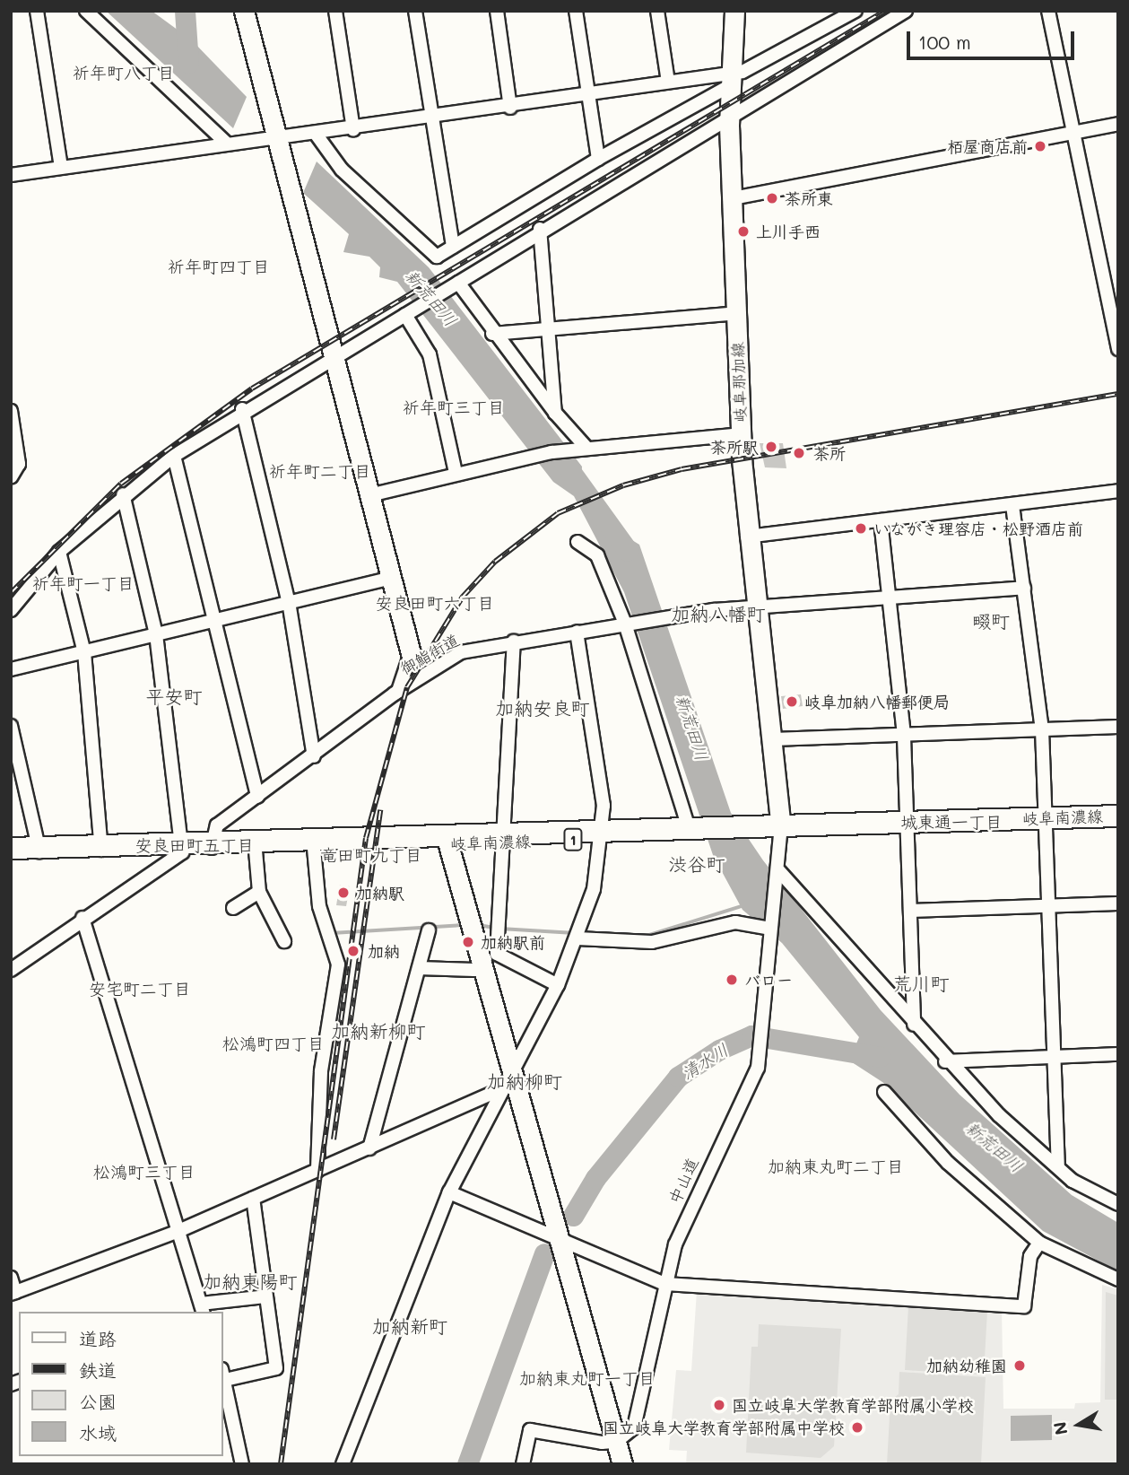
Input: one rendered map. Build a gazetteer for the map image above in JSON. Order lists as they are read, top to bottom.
{
  "streets": {
    "main road": ["岐阜南濃線", "1"],
    "street": ["岐阜那加線", "御鮨街道", "中山道"]
  },
  "crossings": [
    ["岐阜那加線", "御鮨街道"],
    ["岐阜那加線", "岐阜南濃線"],
    ["岐阜那加線", "中山道"],
    ["御鮨街道", "岐阜南濃線"],
    ["岐阜南濃線", "中山道"]
  ],
  "districts": [
    "祈年町八丁目",
    "祈年町四丁目",
    "祈年町三丁目",
    "祈年町二丁目",
    "祈年町一丁目",
    "安良田町六丁目",
    "加納八幡町",
    "畷町",
    "平安町",
    "加納安良町",
    "城東通一丁目",
    "安良田町五丁目",
    "竜田町九丁目",
    "渋谷町",
    "荒川町",
    "安宅町二丁目",
    "加納新柳町",
    "松鴻町四丁目",
    "加納柳町",
    "加納東丸町二丁目",
    "松鴻町三丁目",
    "加納東陽町",
    "加納新町",
    "加納東丸町一丁目"
  ],
  "water": ["新荒田川", "清水川"],
  "places": [
    "栢屋商店前",
    "茶所東",
    "上川手西",
    "茶所駅",
    "茶所",
    "いながき理容店・松野酒店前",
    "岐阜加納八幡郵便局",
    "加納駅",
    "加納駅前",
    "加納",
    "バロー",
    "加納幼稚園",
    "国立岐阜大学教育学部附属小学校",
    "国立岐阜大学教育学部附属中学校"
  ],
  "legend": [
    "道路",
    "鉄道",
    "公園",
    "水域"
  ],
  "scale_bar": "100 m",
  "north": "left"
}
